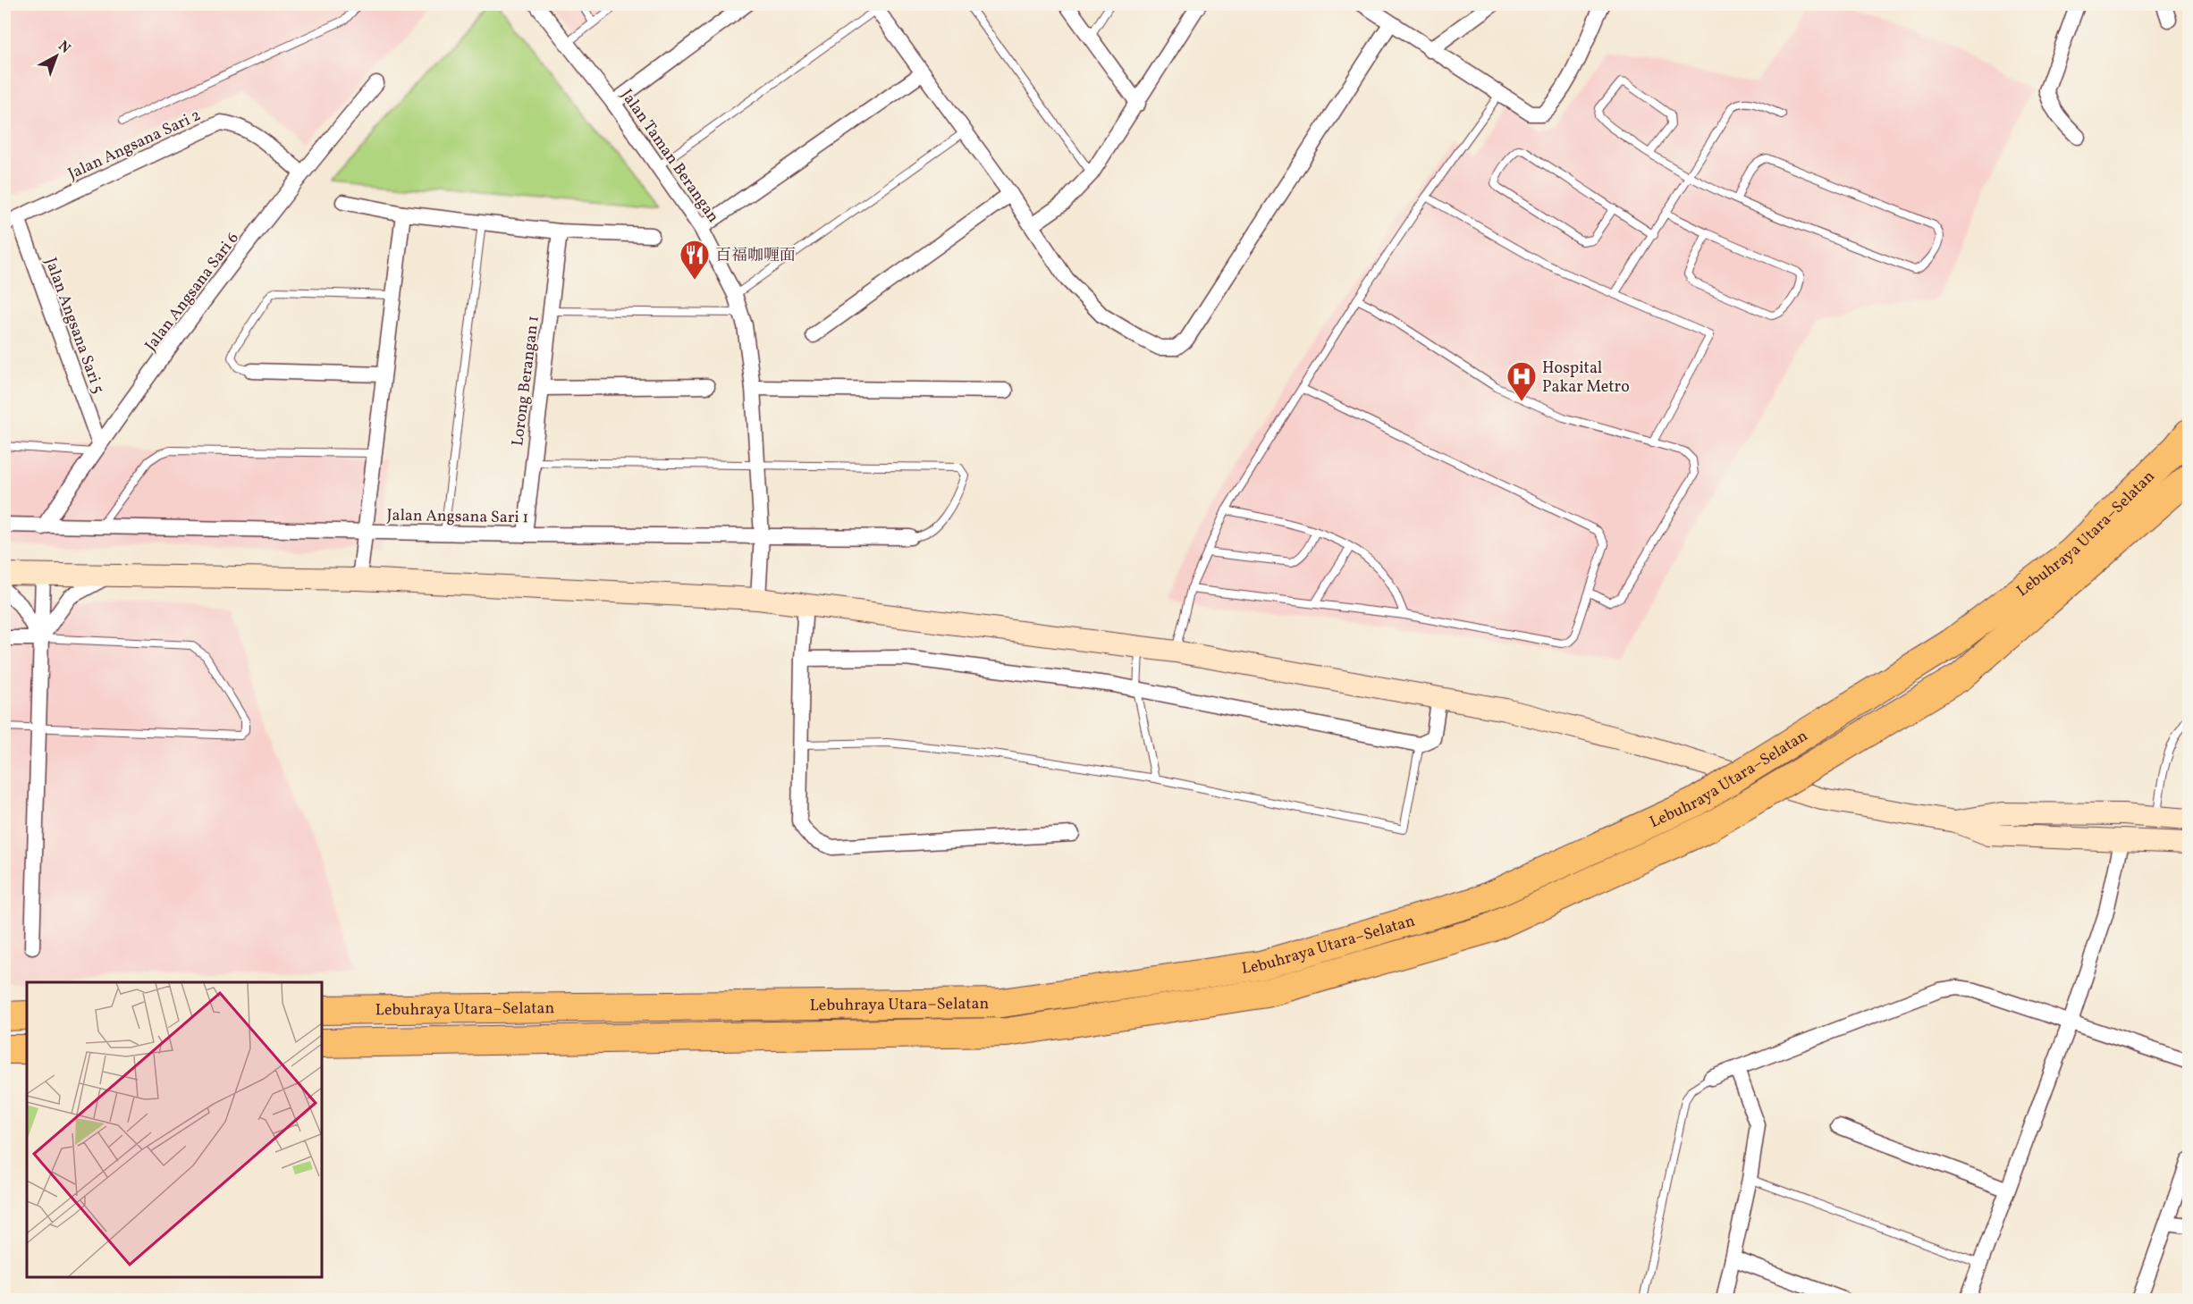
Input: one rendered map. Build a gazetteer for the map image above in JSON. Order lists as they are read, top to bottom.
{
  "streets": {
    "highway": ["Lebuhraya Utara–Selatan"],
    "street": [
      "Jalan Angsana Sari 2",
      "Jalan Taman Berangan",
      "Jalan Angsana Sari 6",
      "Jalan Angsana Sari 5",
      "Lorong Berangan 1",
      "Jalan Angsana Sari 1"
    ]
  },
  "crossings": [
    ["Jalan Angsana Sari 2", "Jalan Angsana Sari 6"],
    ["Jalan Angsana Sari 2", "Jalan Angsana Sari 5"],
    ["Jalan Taman Berangan", "Jalan Angsana Sari 1"],
    ["Jalan Angsana Sari 6", "Jalan Angsana Sari 5"],
    ["Jalan Angsana Sari 6", "Jalan Angsana Sari 1"],
    ["Lorong Berangan 1", "Jalan Angsana Sari 1"]
  ],
  "places": {
    "restaurant": ["百福咖喱面"],
    "hospital": ["Hospital Pakar Metro"]
  },
  "north": "top right"
}
